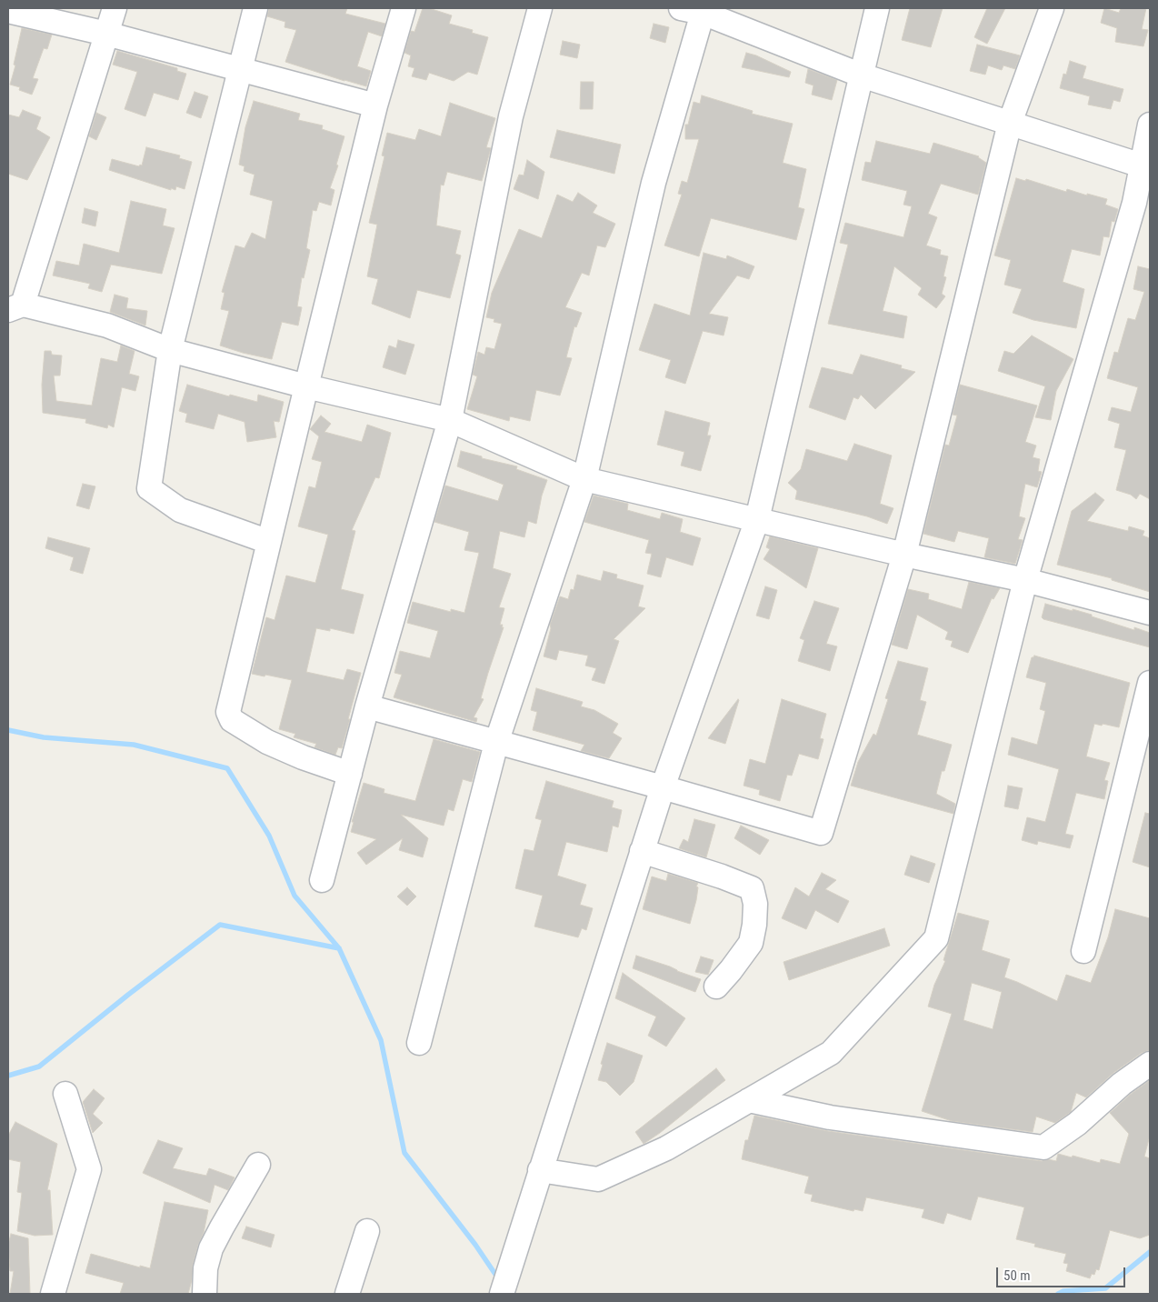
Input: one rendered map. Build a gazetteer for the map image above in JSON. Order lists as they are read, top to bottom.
{
  "scale_bar": "50 m"
}
